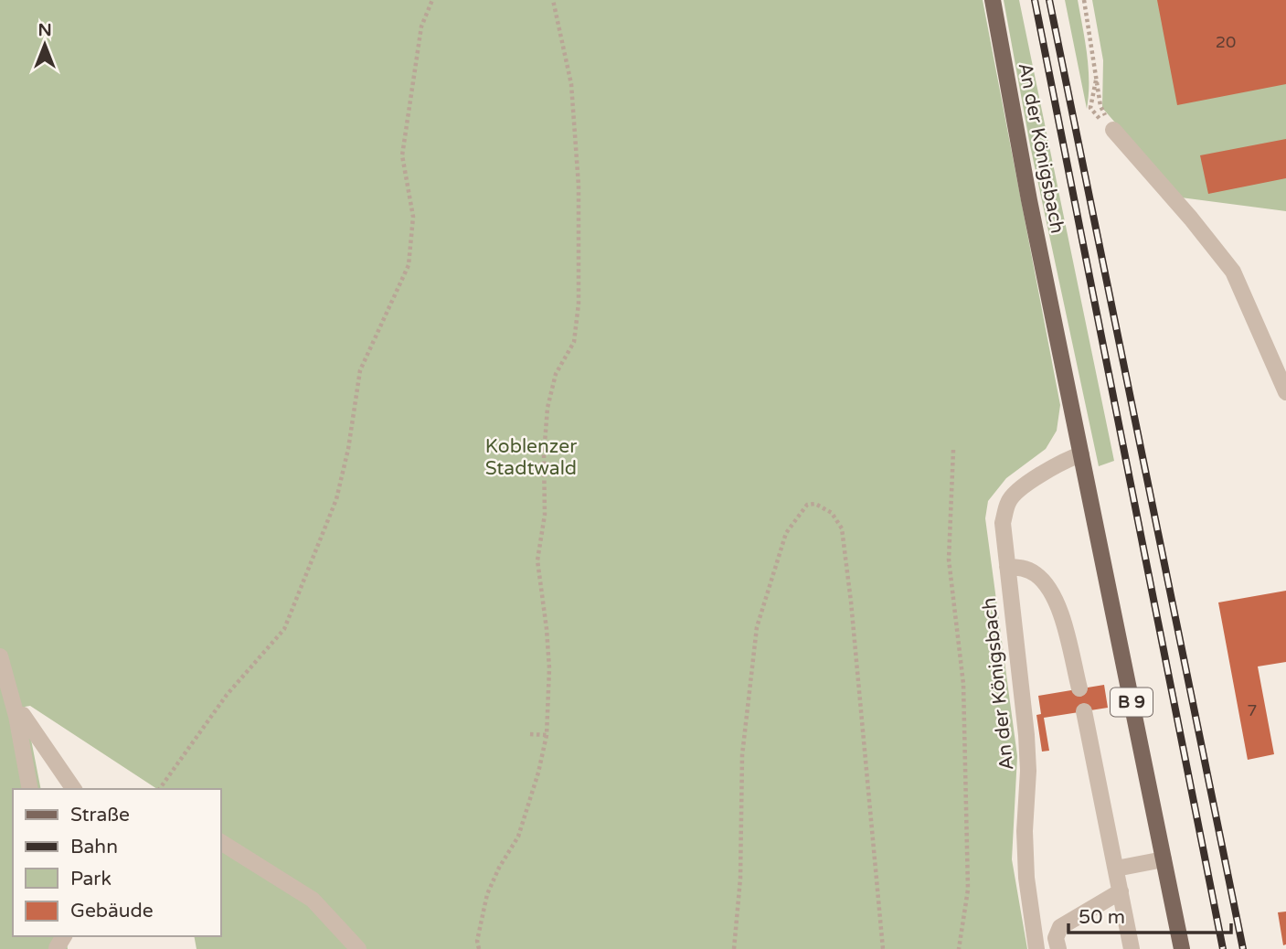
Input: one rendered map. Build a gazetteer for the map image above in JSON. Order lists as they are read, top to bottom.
{
  "streets": {
    "main road": ["An der Königsbach", "B 9"]
  },
  "parks": ["Koblenzer Stadtwald"],
  "house_numbers": ["20", "7"],
  "legend": [
    "Straße",
    "Bahn",
    "Park",
    "Gebäude"
  ],
  "scale_bar": "50 m",
  "north": "top"
}
